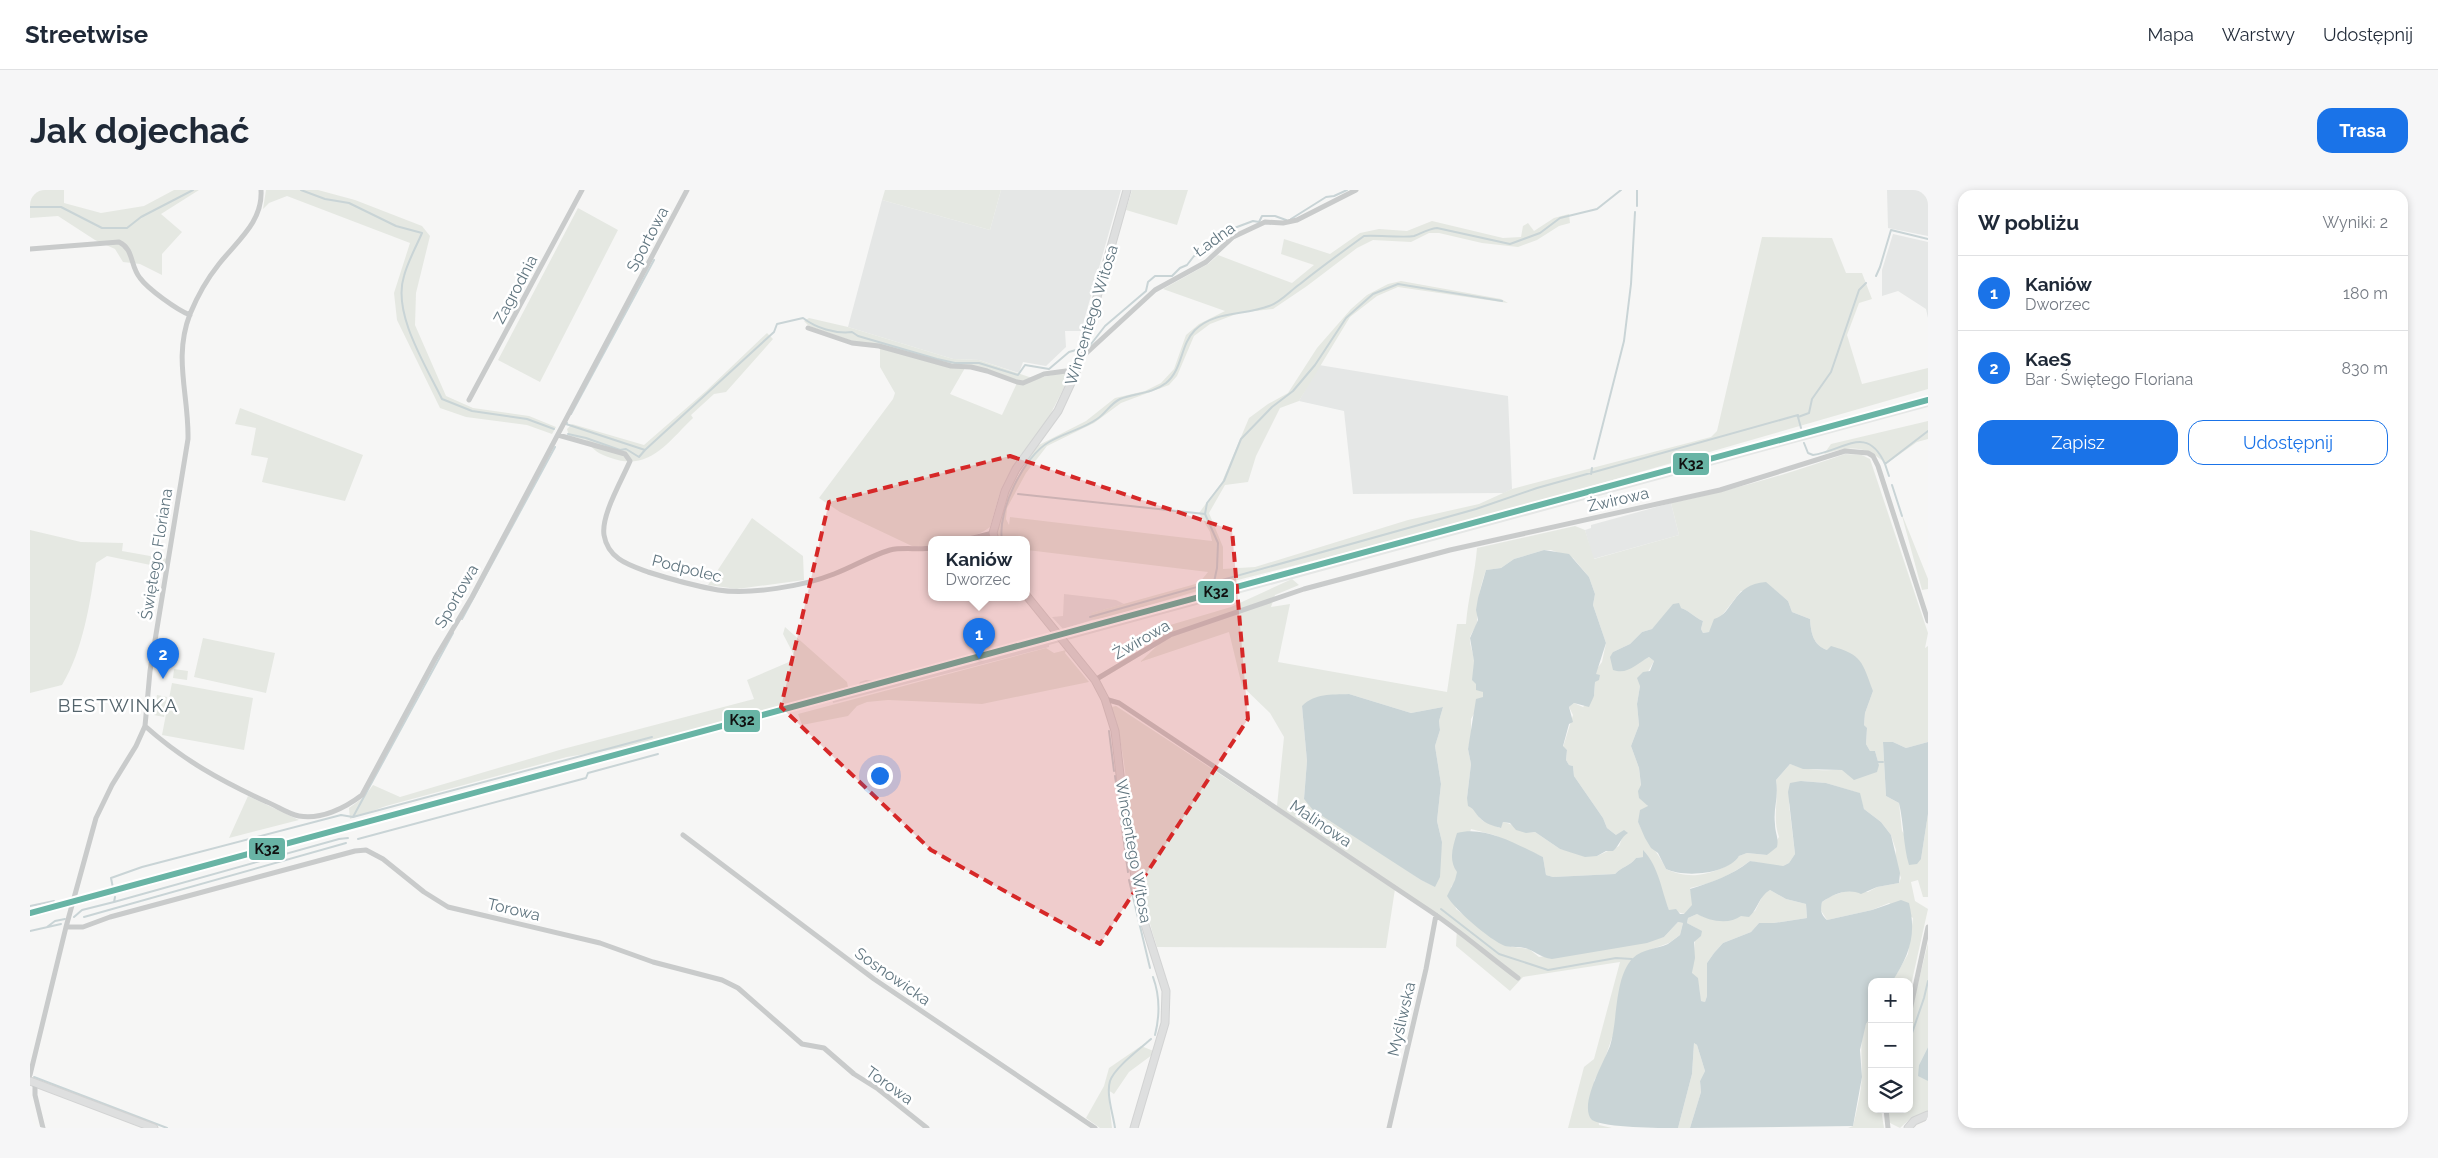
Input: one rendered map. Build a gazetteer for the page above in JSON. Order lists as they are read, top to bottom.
{
  "streets": {
    "street": [
      "Sportowa",
      "Ładna",
      "Zagrodnia",
      "Wincentego Witosa",
      "Żwirowa",
      "Świętego Floriana",
      "Podpolec",
      "Malinowa",
      "Torowa",
      "Sosnowicka",
      "Myśliwska"
    ]
  },
  "crossings": [
    ["Sportowa", "Świętego Floriana"],
    ["Sportowa", "Podpolec"],
    ["Ładna", "Wincentego Witosa"],
    ["Wincentego Witosa", "Żwirowa"],
    ["Wincentego Witosa", "Malinowa"],
    ["Świętego Floriana", "Torowa"],
    ["Malinowa", "Myśliwska"]
  ],
  "districts": ["BESTWINKA"],
  "lines": ["transit line K32"],
  "page": {
    "header": "Streetwise",
    "nav": ["Mapa", "Warstwy", "Udostępnij"],
    "buttons": [
      "Trasa",
      ["Zapisz", "Udostępnij"]
    ],
    "title": "Jak dojechać",
    "heading": ["W pobliżu", "Wyniki: 2"],
    "list": [
      {
        "mark": "1",
        "name": "Kaniów",
        "note": "Dworzec",
        "value": "180 m"
      },
      {
        "mark": "2",
        "name": "KaeS",
        "note": "Bar · Świętego Floriana",
        "value": "830 m"
      }
    ],
    "popup": ["Kaniów", "Dworzec"],
    "pins": ["1", "2"],
    "map_buttons": ["+", "−"]
  }
}
